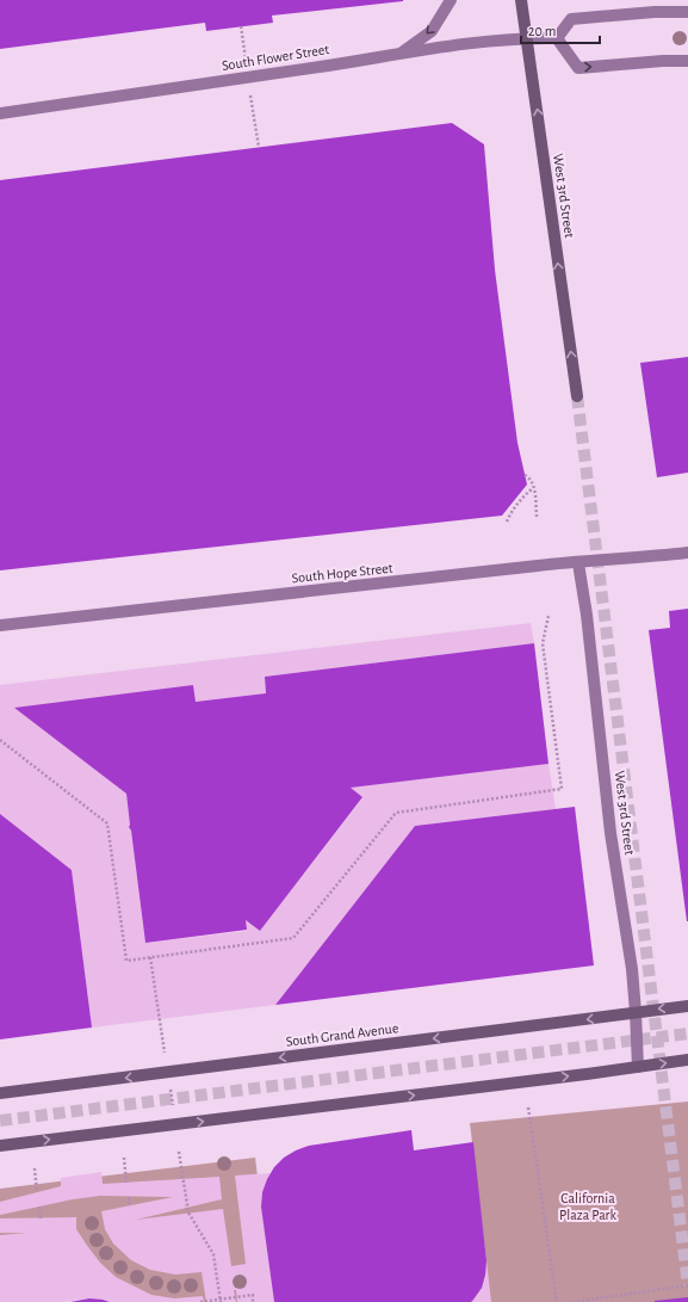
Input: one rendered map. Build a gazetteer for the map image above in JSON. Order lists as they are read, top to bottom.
{
  "streets": {
    "main road": [
      "South Flower Street",
      "West 3rd Street",
      "South Hope Street",
      "South Grand Avenue"
    ]
  },
  "crossings": [
    ["South Flower Street", "West 3rd Street"],
    ["West 3rd Street", "South Hope Street"],
    ["West 3rd Street", "South Grand Avenue"]
  ],
  "one_way": ["West 3rd Street"],
  "parks": ["California Plaza Park"],
  "scale_bar": "20 m"
}
